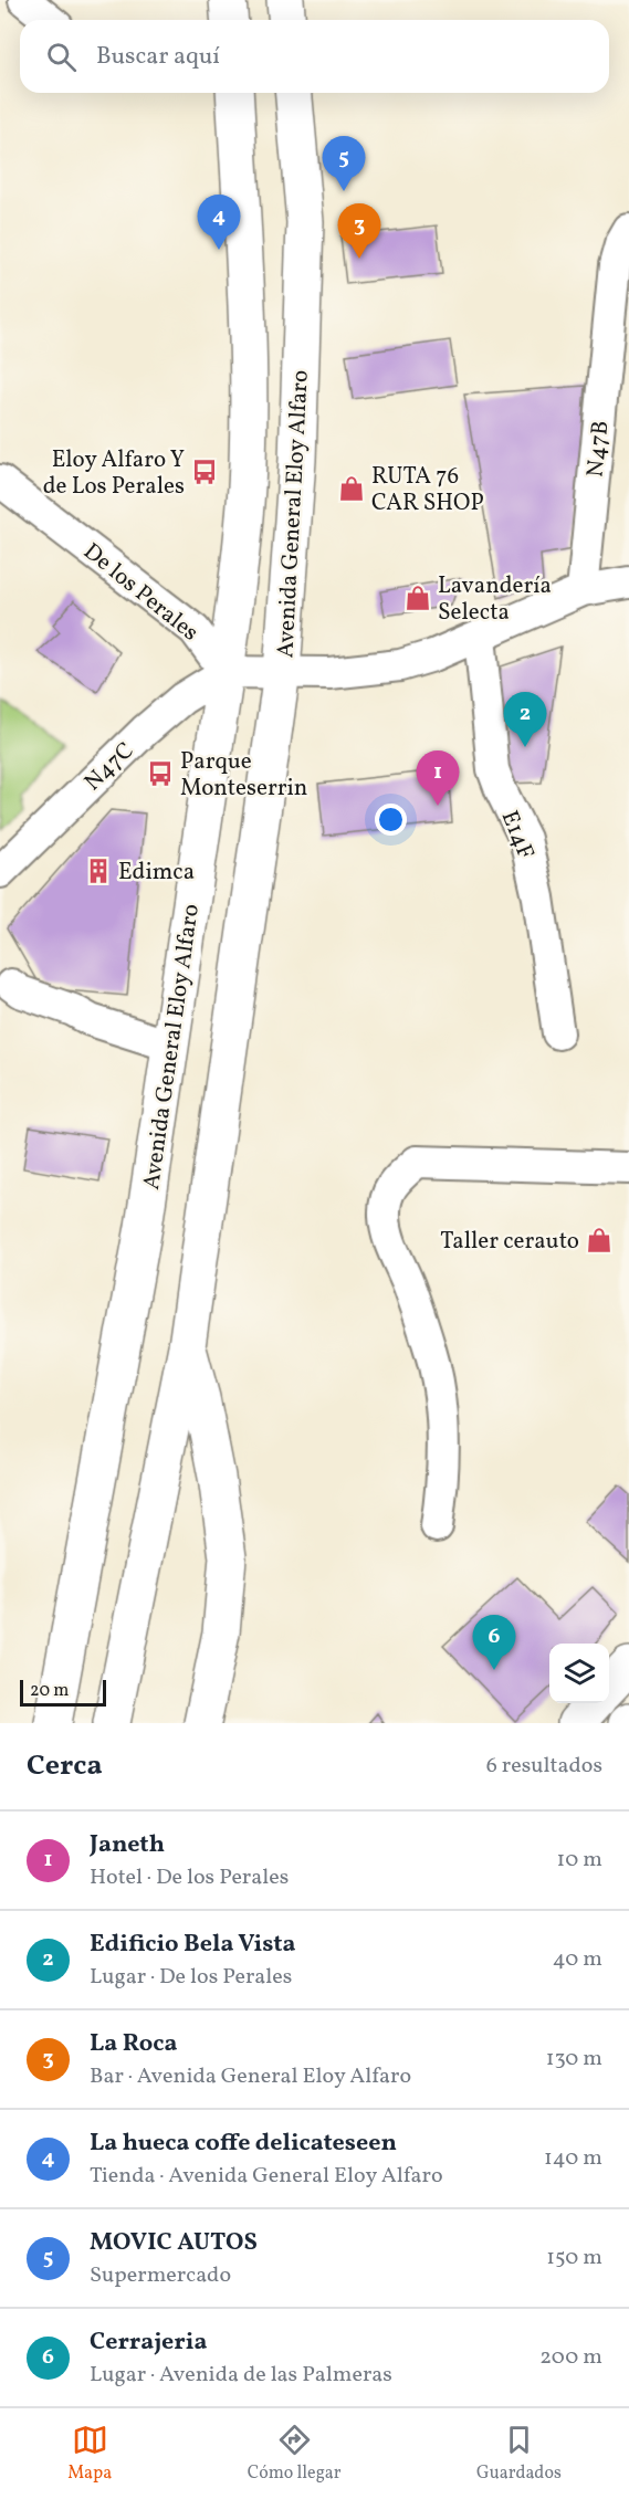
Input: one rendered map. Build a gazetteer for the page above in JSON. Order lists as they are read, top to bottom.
{
  "streets": {
    "main road": ["Avenida General Eloy Alfaro"],
    "street": [
      "N47B",
      "De los Perales",
      "N47C",
      "E14F"
    ]
  },
  "crossings": [
    ["Avenida General Eloy Alfaro", "De los Perales"],
    ["Avenida General Eloy Alfaro", "N47C"],
    ["De los Perales", "N47C"]
  ],
  "places": {
    "bus stop": ["Eloy Alfaro Y de Los Perales", "Parque Monteserrin"],
    "shop": ["RUTA 76 CAR SHOP", "Lavandería Selecta", "Taller cerauto"],
    "building": ["Edimca"]
  },
  "scale_bar": "20 m",
  "page": {
    "search": "Buscar aquí",
    "pins": [
      "5",
      "4",
      "3",
      "2",
      "1",
      "6"
    ],
    "scale": "20 m",
    "heading": ["Cerca", "6 resultados"],
    "list": [
      {
        "mark": "1",
        "name": "Janeth",
        "note": "Hotel · De los Perales",
        "value": "10 m"
      },
      {
        "mark": "2",
        "name": "Edificio Bela Vista",
        "note": "Lugar · De los Perales",
        "value": "40 m"
      },
      {
        "mark": "3",
        "name": "La Roca",
        "note": "Bar · Avenida General Eloy Alfaro",
        "value": "130 m"
      },
      {
        "mark": "4",
        "name": "La hueca coffe delicateseen",
        "note": "Tienda · Avenida General Eloy Alfaro",
        "value": "140 m"
      },
      {
        "mark": "5",
        "name": "MOVIC AUTOS",
        "note": "Supermercado",
        "value": "150 m"
      },
      {
        "mark": "6",
        "name": "Cerrajeria",
        "note": "Lugar · Avenida de las Palmeras",
        "value": "200 m"
      }
    ],
    "nav": ["Mapa", "Cómo llegar", "Guardados"]
  }
}
